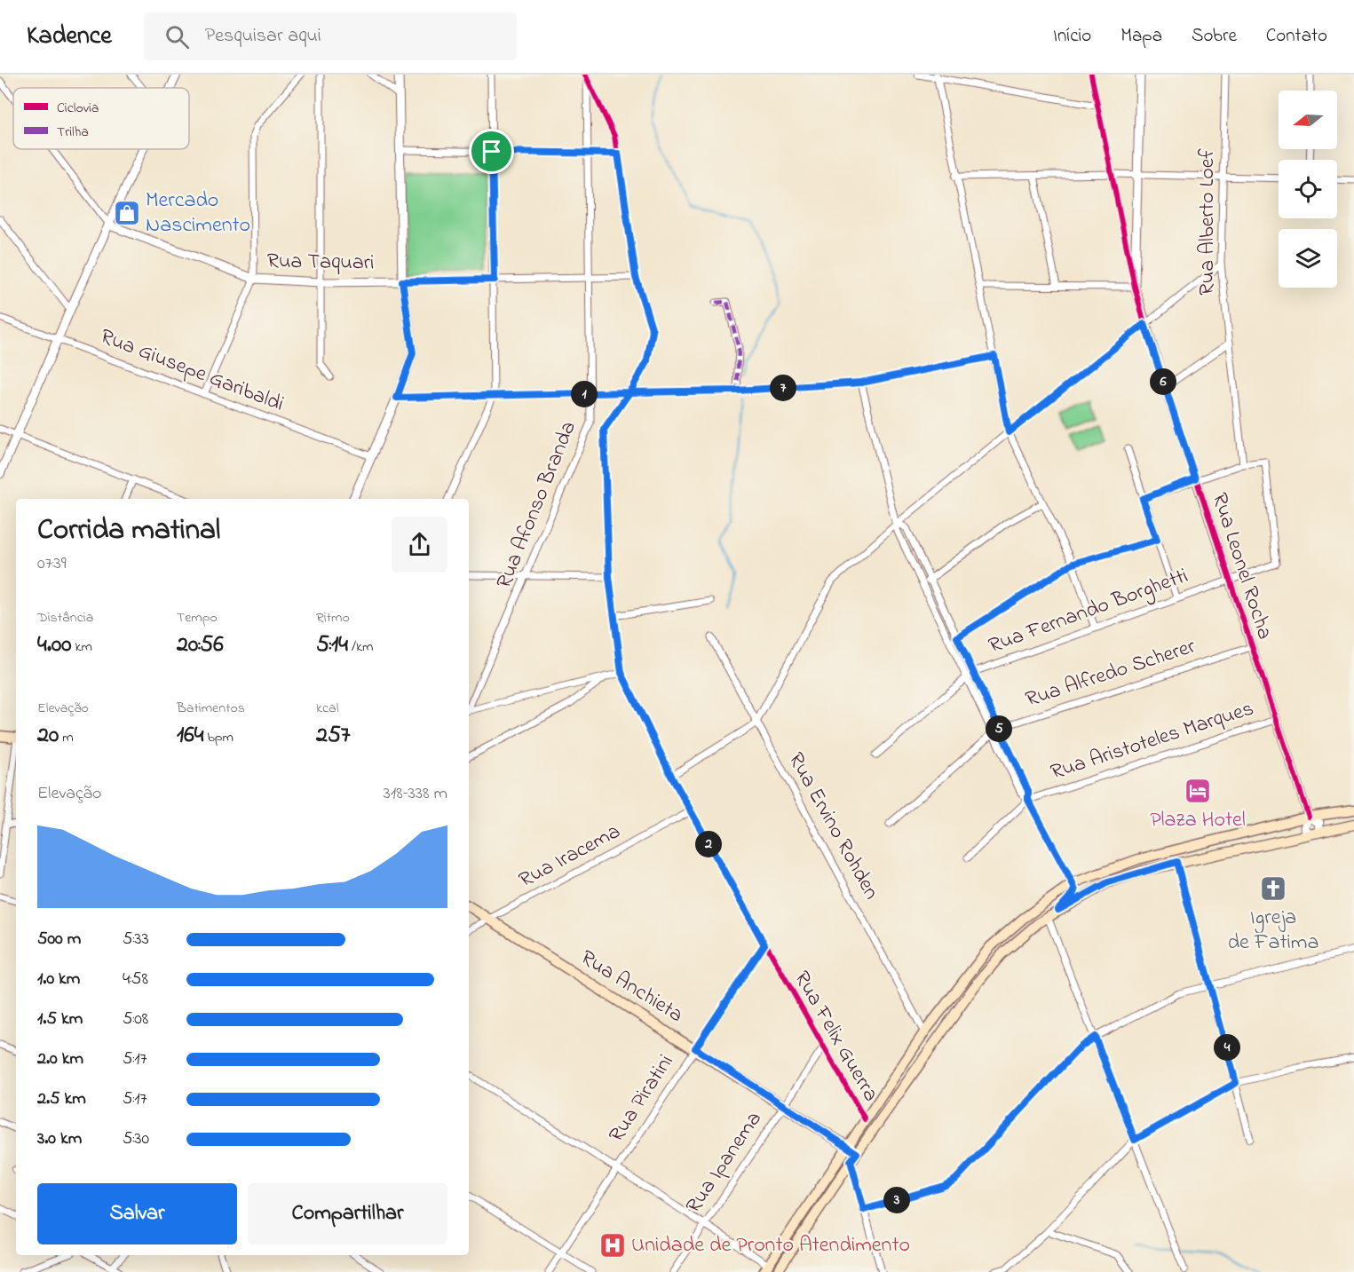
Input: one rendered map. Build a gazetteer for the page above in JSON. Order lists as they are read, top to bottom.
{
  "streets": {
    "main road": ["Rua Anchieta"],
    "street": [
      "Rua Alberto Loef",
      "Rua Taquari",
      "Rua Giusepe Garibaldi",
      "Rua Afonso Branda",
      "Rua Leonel Rocha",
      "Rua Fernando Borghetti",
      "Rua Alfredo Scherer",
      "Rua Aristoteles Marques",
      "Rua Ervino Rohden",
      "Rua Iracema",
      "Rua Felix Guerra",
      "Rua Piratini",
      "Rua Ipanema"
    ]
  },
  "crossings": [
    ["Rua Alberto Loef", "Rua Fernando Borghetti"],
    ["Rua Taquari", "Rua Afonso Branda"],
    ["Rua Taquari", "Rua Felix Guerra"],
    ["Rua Afonso Branda", "Rua Felix Guerra"],
    ["Rua Leonel Rocha", "Rua Fernando Borghetti"],
    ["Rua Leonel Rocha", "Rua Alfredo Scherer"],
    ["Rua Leonel Rocha", "Rua Aristoteles Marques"],
    ["Rua Iracema", "Rua Anchieta"],
    ["Rua Iracema", "Rua Felix Guerra"],
    ["Rua Anchieta", "Rua Piratini"],
    ["Rua Anchieta", "Rua Ipanema"],
    ["Rua Felix Guerra", "Rua Piratini"],
    ["Rua Felix Guerra", "Rua Ipanema"]
  ],
  "places": {
    "shop": ["Mercado Nascimento"],
    "hotel": ["Plaza Hotel"],
    "church": ["Igreja de Fatima"],
    "hospital": ["Unidade de Pronto Atendimento"]
  },
  "legend": ["Ciclovia", "Trilha"],
  "north": "left",
  "page": {
    "header": "Kadence",
    "search": "Pesquisar aqui",
    "nav": [
      "Início",
      "Mapa",
      "Sobre",
      "Contato"
    ],
    "pins": [
      "6",
      "7",
      "1",
      "5",
      "2",
      "4",
      "3"
    ],
    "heading": ["Corrida matinal", "07:39"],
    "stats": [
      ["Distância", "4.00 km"],
      ["Tempo", "20:56"],
      ["Ritmo", "5:14 /km"],
      ["Elevação", "20 m"],
      ["Batimentos", "164 bpm"],
      ["kcal", "257"]
    ],
    "chart": ["Elevação", "318–338 m"],
    "list": [
      {
        "name": "500 m",
        "note": "5:33"
      },
      {
        "name": "1.0 km",
        "note": "4:58"
      },
      {
        "name": "1.5 km",
        "note": "5:08"
      },
      {
        "name": "2.0 km",
        "note": "5:17"
      },
      {
        "name": "2.5 km",
        "note": "5:17"
      },
      {
        "name": "3.0 km",
        "note": "5:30"
      }
    ],
    "buttons": ["Salvar", "Compartilhar"]
  }
}
